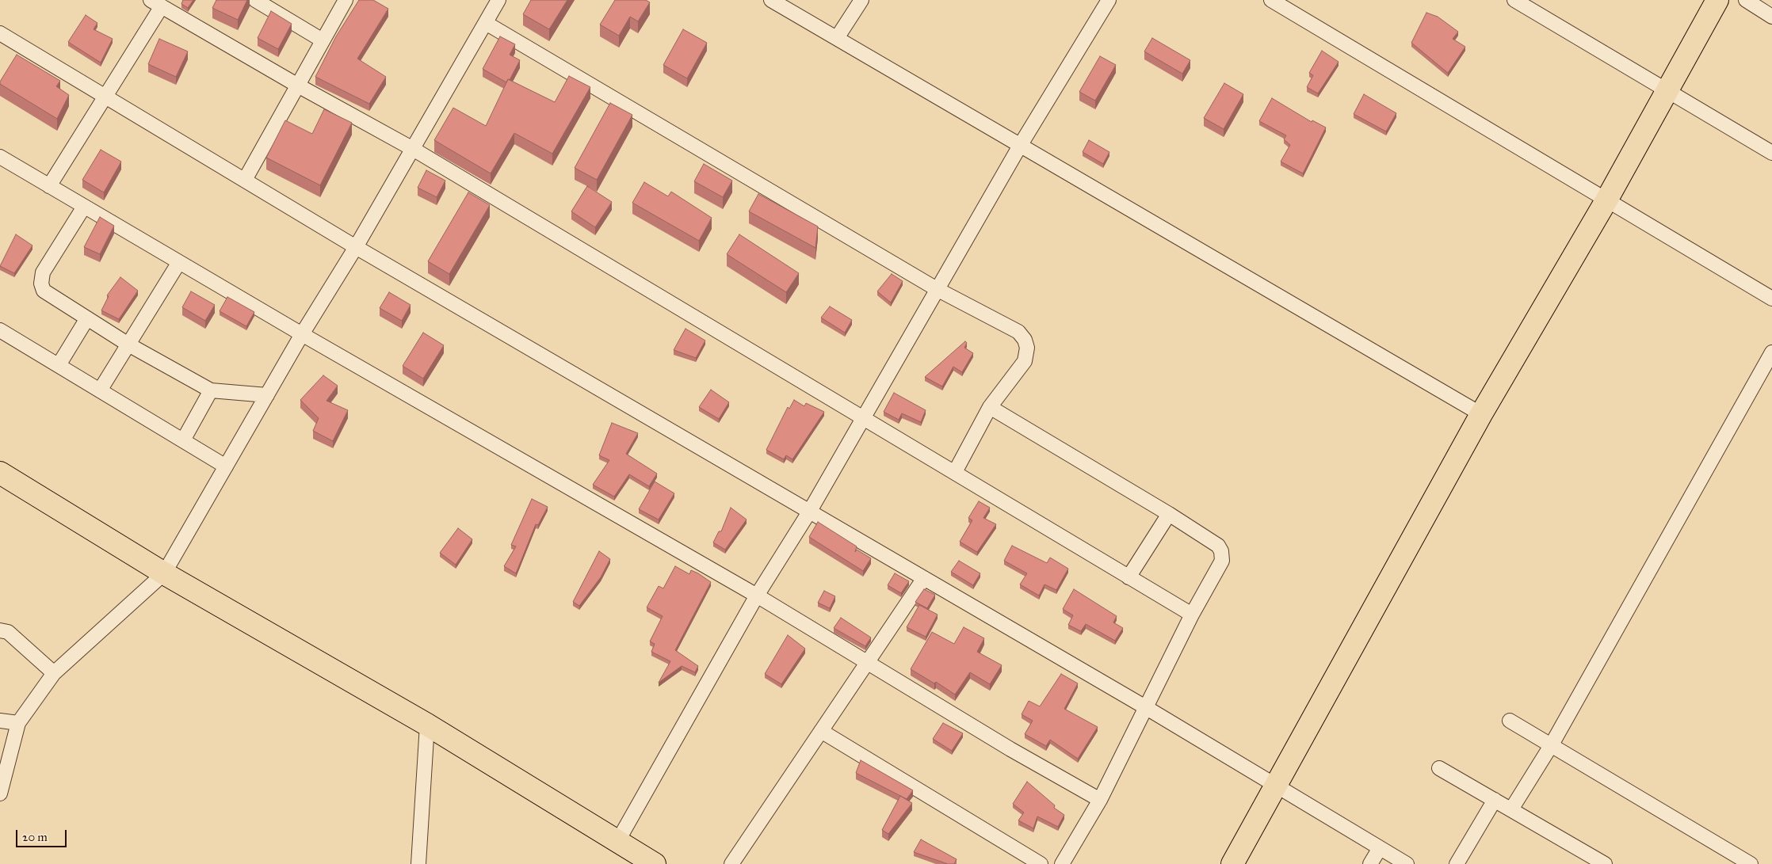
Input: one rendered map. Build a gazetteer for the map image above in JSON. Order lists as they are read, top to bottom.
{
  "scale_bar": "20 m"
}
